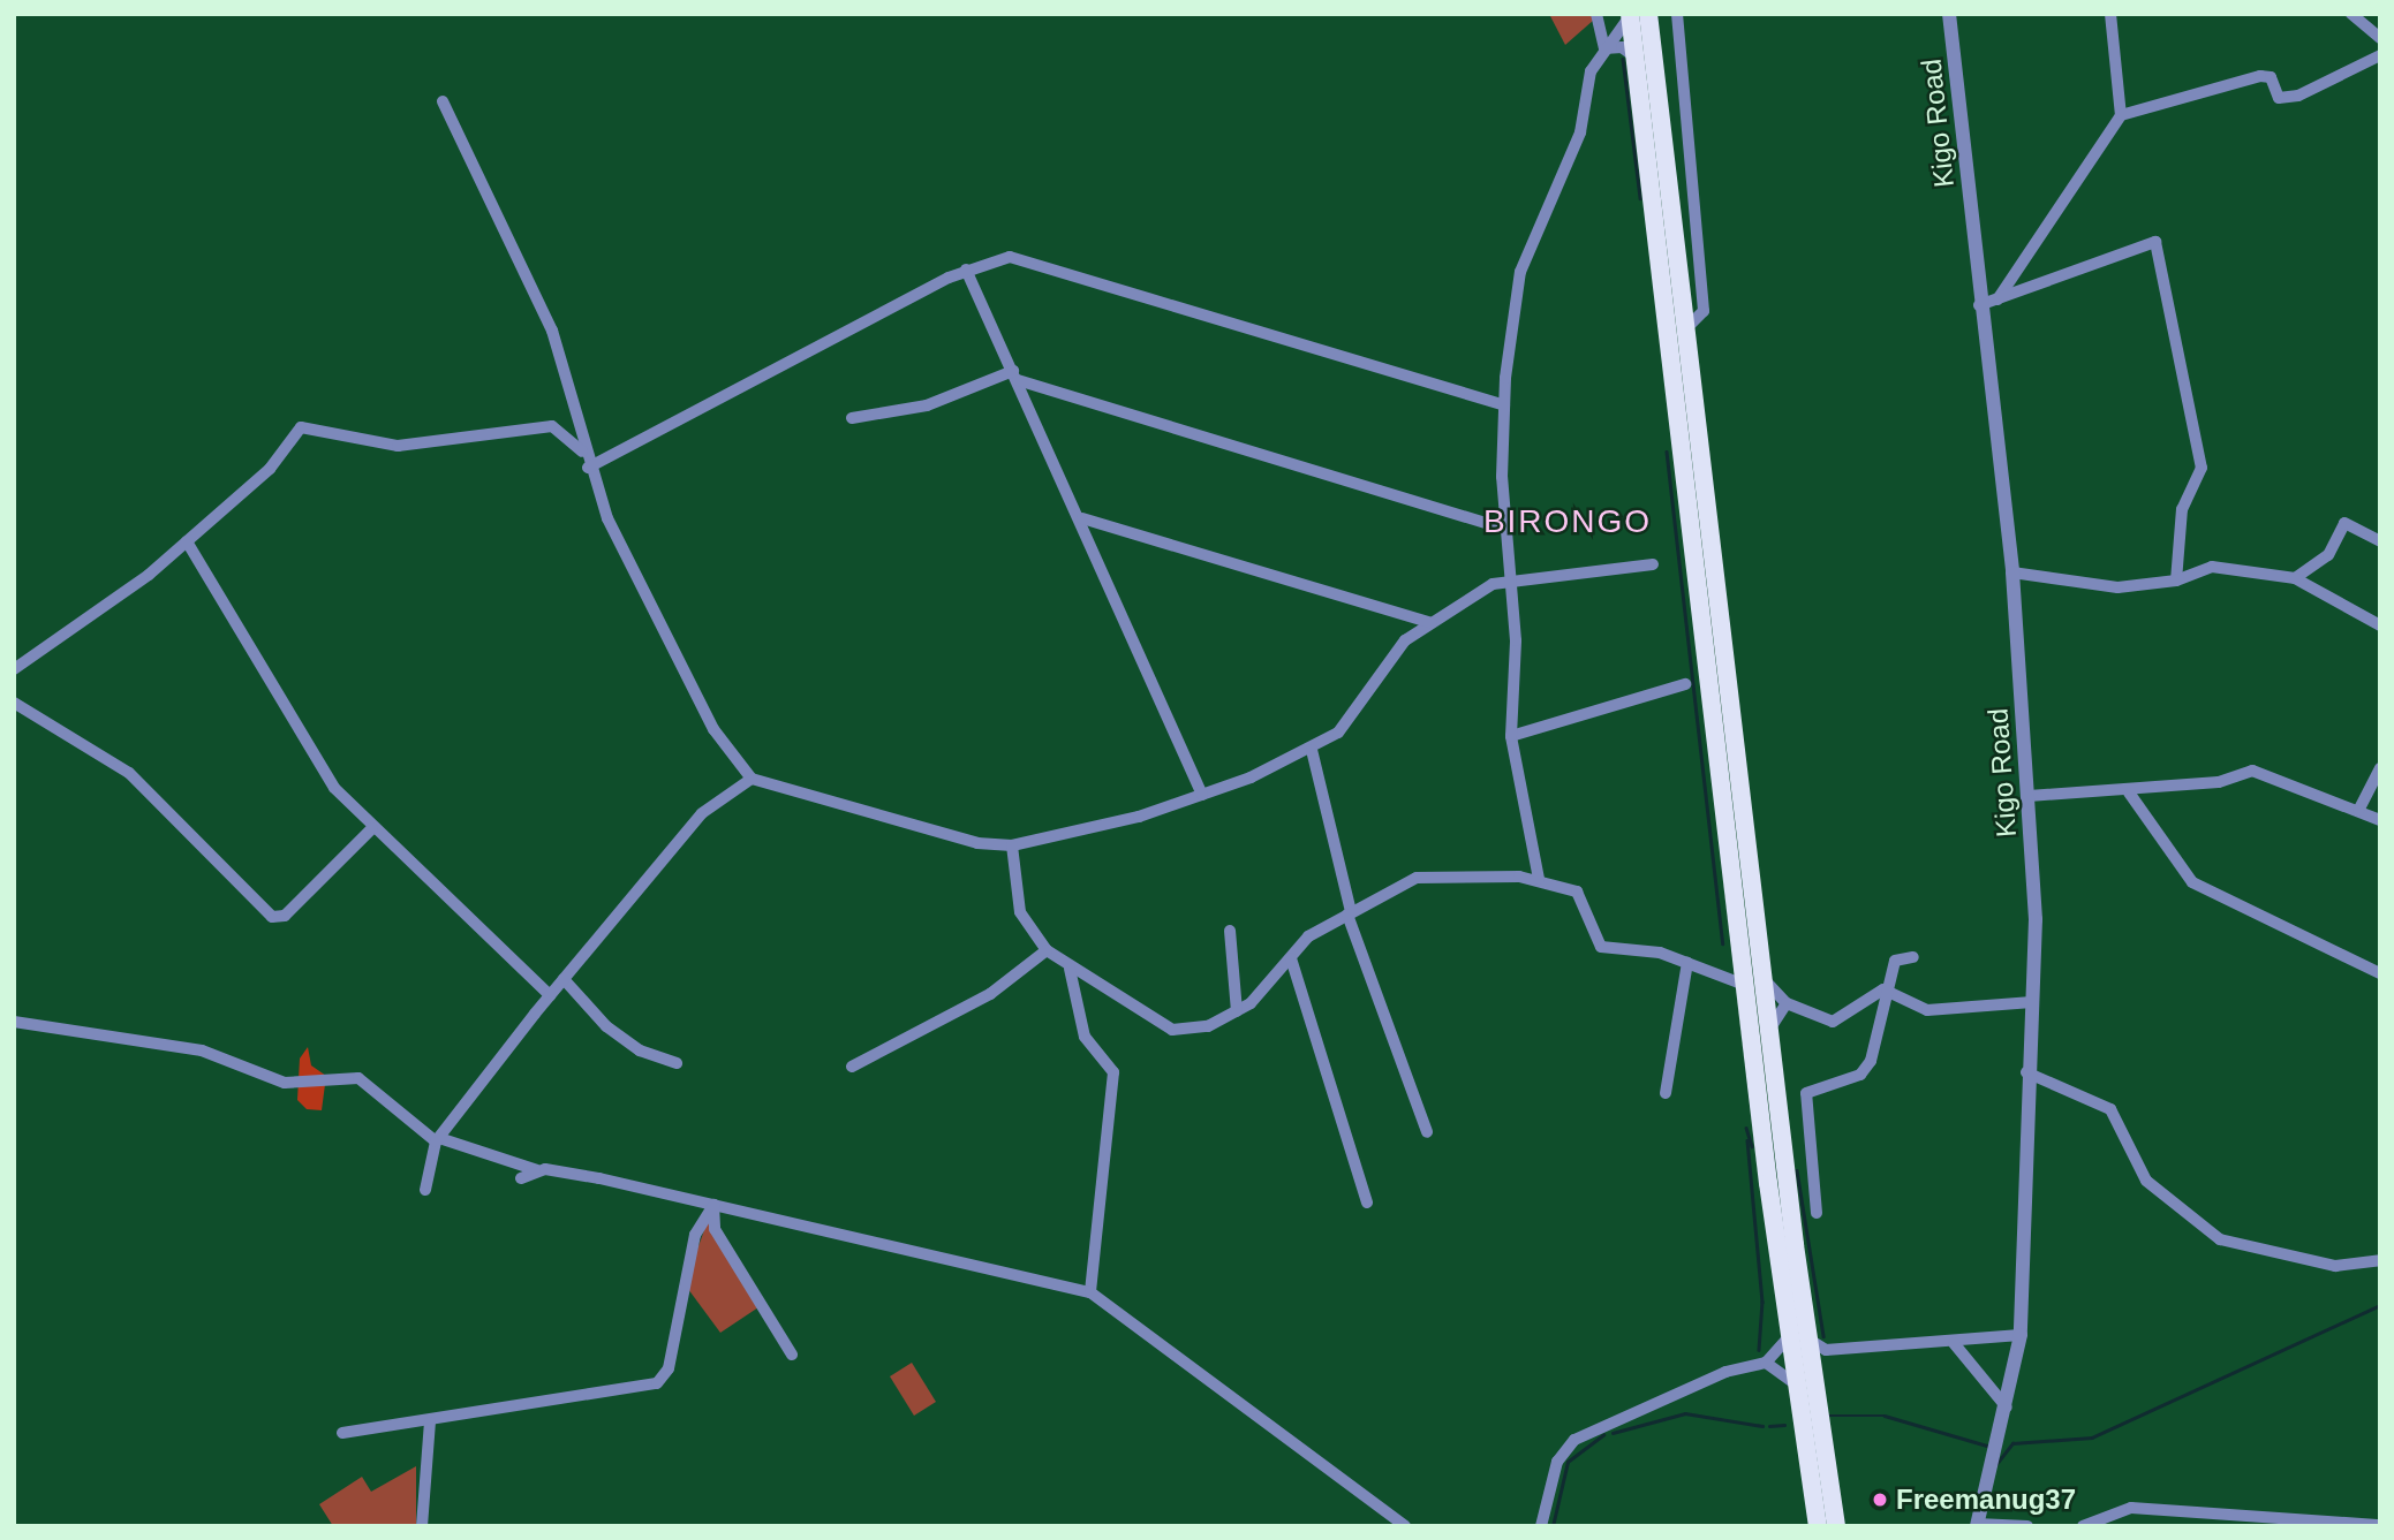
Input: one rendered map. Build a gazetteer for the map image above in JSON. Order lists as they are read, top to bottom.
{
  "streets": {
    "street": ["Kigo Road"]
  },
  "districts": ["BIRONGO"],
  "places": ["Freemanug37"]
}
